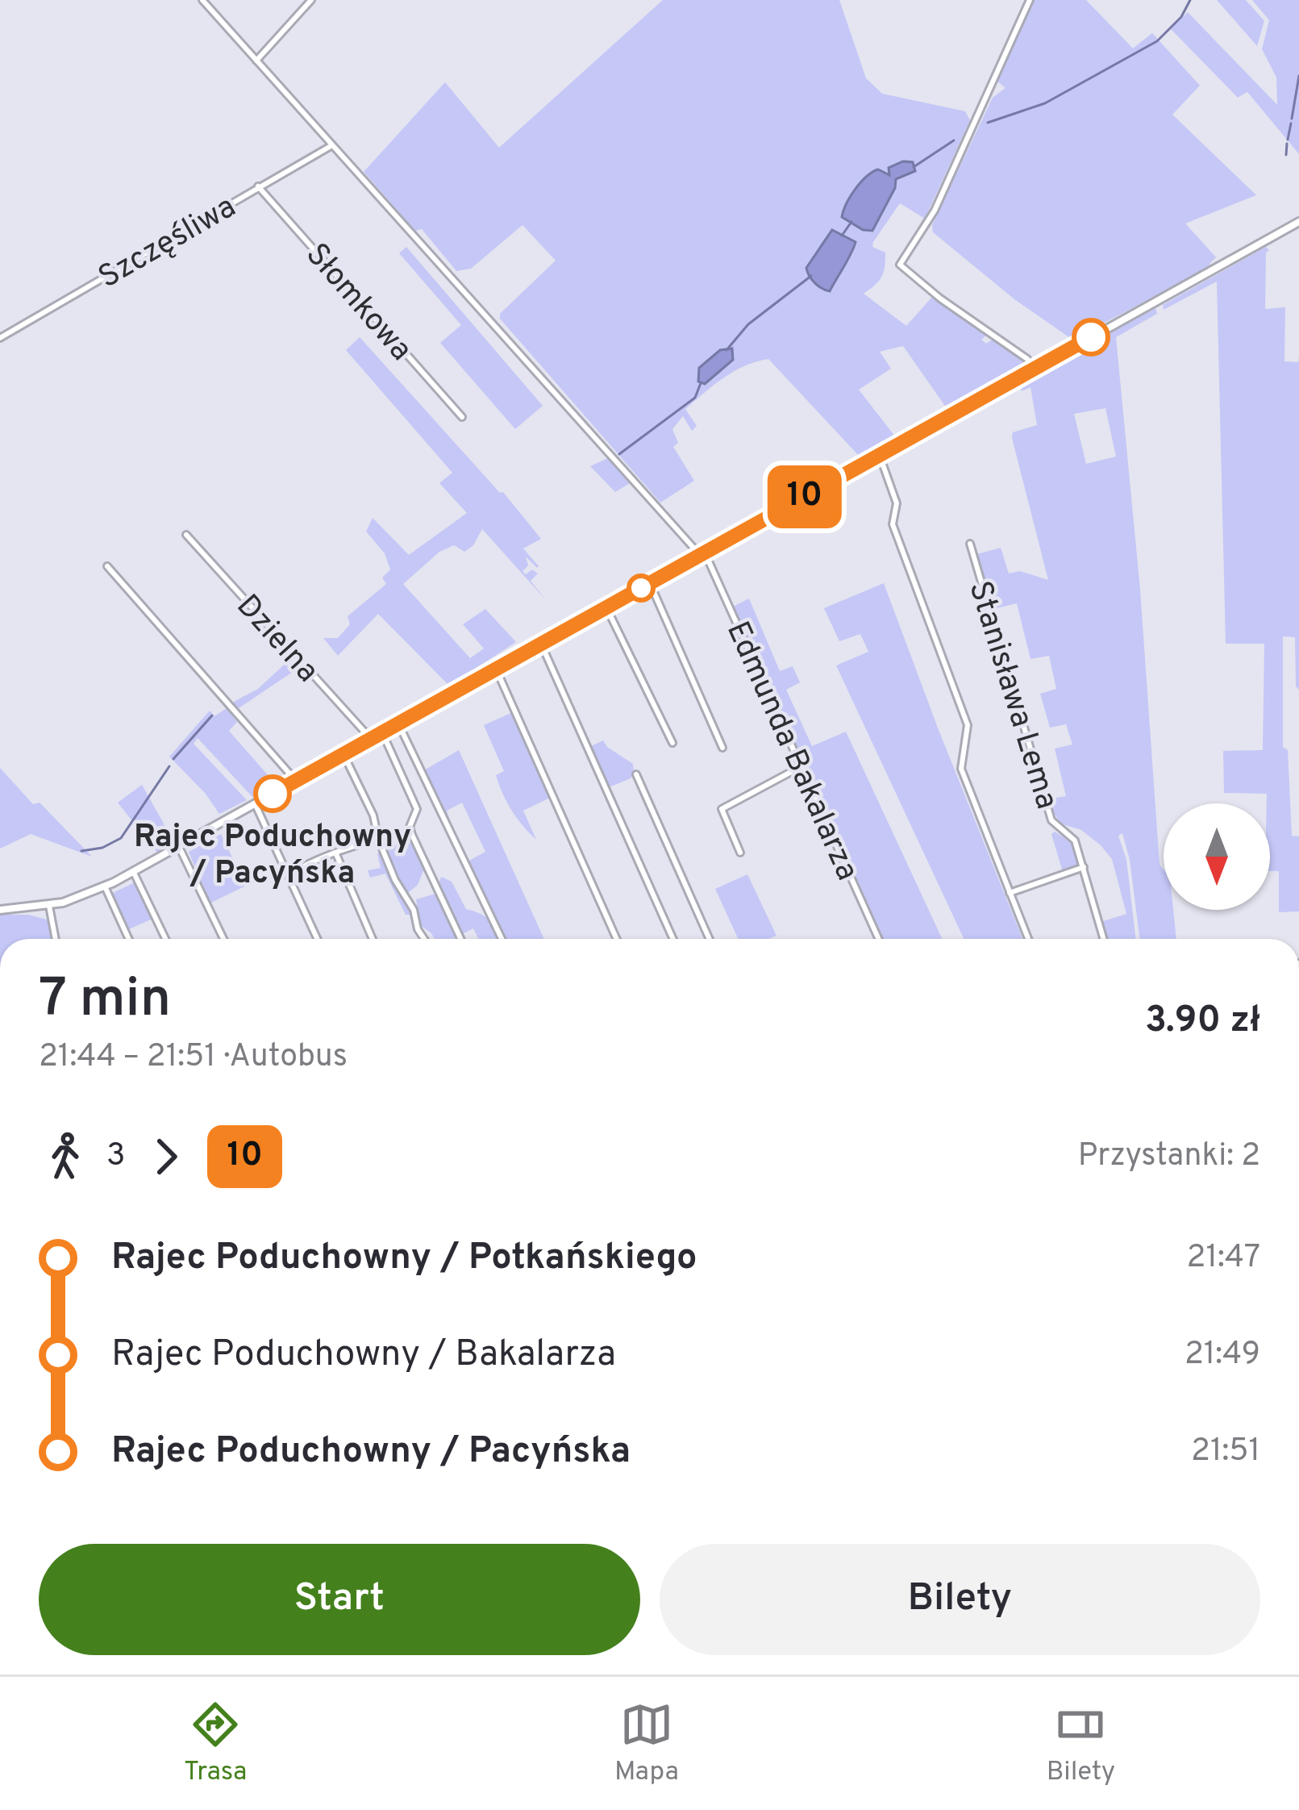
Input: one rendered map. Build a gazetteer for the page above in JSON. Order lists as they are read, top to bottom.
{
  "streets": {
    "street": [
      "Szczęśliwa",
      "Słomkowa",
      "Dzielna",
      "Stanisława Lema",
      "Edmunda Bakalarza"
    ]
  },
  "crossings": [
    ["Szczęśliwa", "Słomkowa"],
    ["Szczęśliwa", "Edmunda Bakalarza"]
  ],
  "places": ["Rajec Poduchowny / Pacyńska"],
  "lines": ["bus line 10"],
  "north": "bottom",
  "page": {
    "on_map": "10",
    "heading": ["7 min", "21:44 – 21:51 · Autobus", "3.90 zł"],
    "legs": ["3", "10", "Przystanki: 2"],
    "list": [
      {
        "name": "Rajec Poduchowny / Potkańskiego",
        "value": "21:47"
      },
      {
        "name": "Rajec Poduchowny / Bakalarza",
        "value": "21:49"
      },
      {
        "name": "Rajec Poduchowny / Pacyńska",
        "value": "21:51"
      }
    ],
    "buttons": ["Start", "Bilety"],
    "tabs": ["Trasa", "Mapa", "Bilety"]
  }
}
